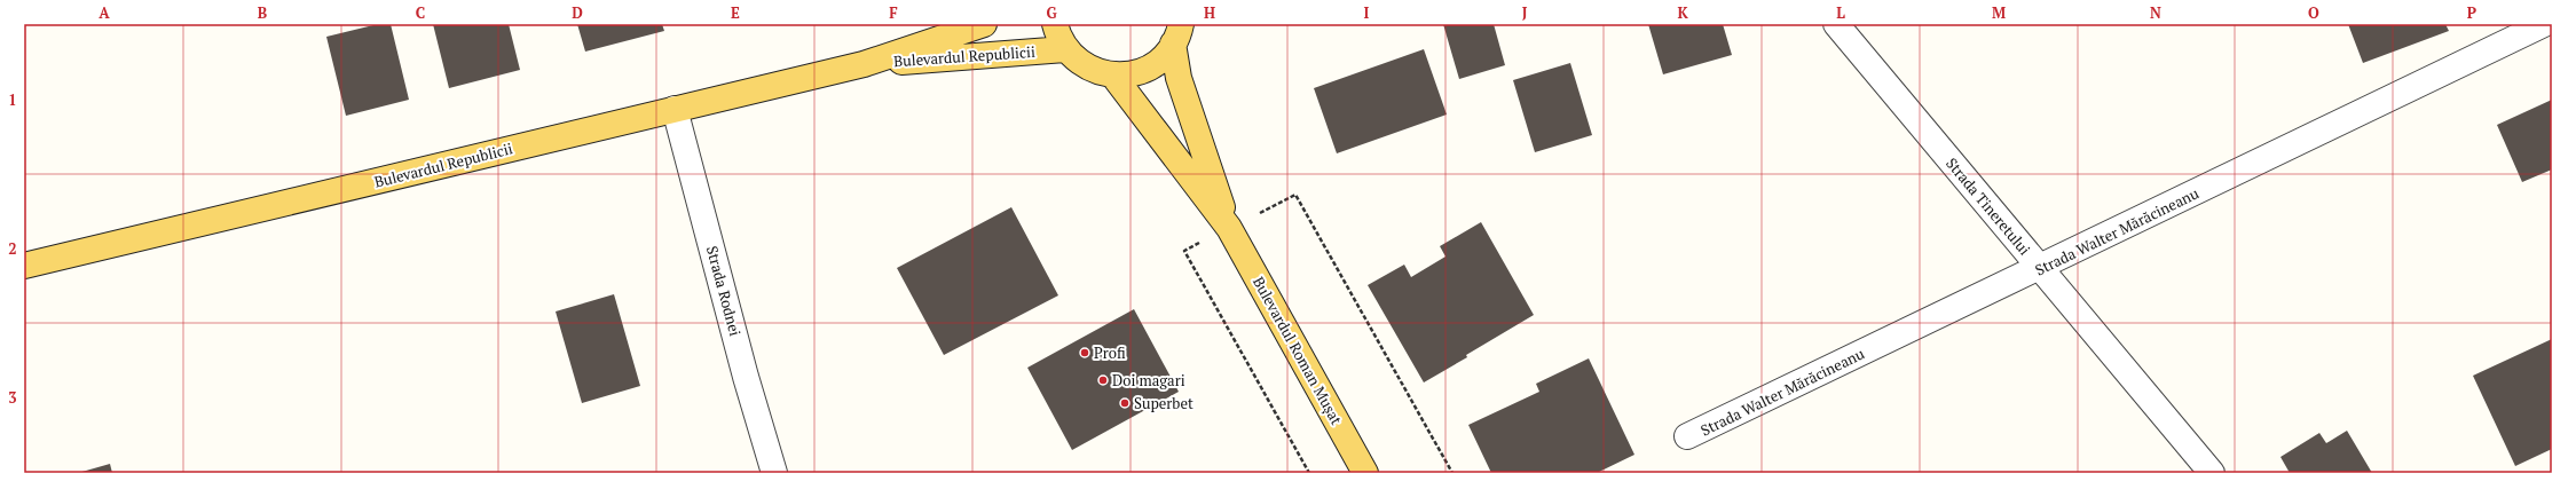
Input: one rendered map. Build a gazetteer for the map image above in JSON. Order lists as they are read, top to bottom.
{
  "streets": {
    "main road": ["Bulevardul Republicii", "Bulevardul Roman Mușat"],
    "street": ["Strada Tineretului", "Strada Walter Mărăcineanu", "Strada Rodnei"]
  },
  "crossings": [
    ["Bulevardul Republicii", "Strada Rodnei"],
    ["Strada Tineretului", "Strada Walter Mărăcineanu"]
  ],
  "places": ["Profi", "Doi magari", "Superbet"],
  "grid": {
    "columns": [
      "A",
      "B",
      "C",
      "D",
      "E",
      "F",
      "G",
      "H",
      "I",
      "J",
      "K",
      "L",
      "M",
      "N",
      "O",
      "P"
    ],
    "rows": ["1", "2", "3"]
  }
}
